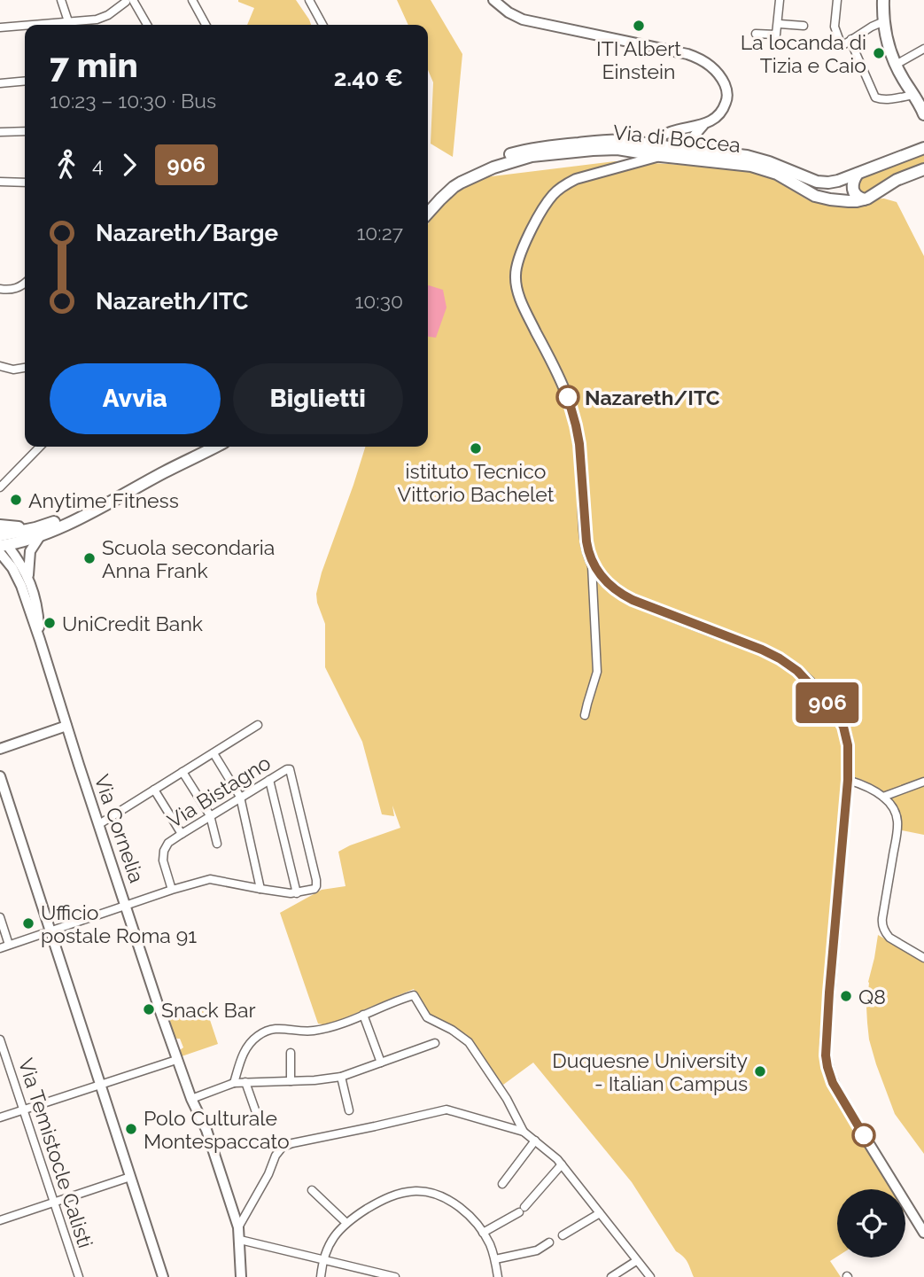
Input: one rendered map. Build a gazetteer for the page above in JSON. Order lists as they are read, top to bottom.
{
  "streets": {
    "main road": ["Via di Boccea"],
    "street": ["Via Bistagno", "Via Cornelia", "Via Temistocle Calisti"]
  },
  "places": [
    "ITI Albert Einstein",
    "La locanda di Tizia e Caio",
    "Nazareth/ITC",
    "istituto Tecnico Vittorio Bachelet",
    "Anytime Fitness",
    "Scuola secondaria Anna Frank",
    "UniCredit Bank",
    "Ufficio postale Roma 91",
    "Q8",
    "Snack Bar",
    "Duquesne University - Italian Campus",
    "Polo Culturale Montespaccato"
  ],
  "lines": ["bus line 906"],
  "page": {
    "on_map": "906",
    "heading": ["7 min", "10:23 – 10:30 · Bus", "2.40 €"],
    "legs": ["4", "906"],
    "list": [
      {
        "name": "Nazareth/Barge",
        "value": "10:27"
      },
      {
        "name": "Nazareth/ITC",
        "value": "10:30"
      }
    ],
    "buttons": ["Avvia", "Biglietti"]
  }
}
